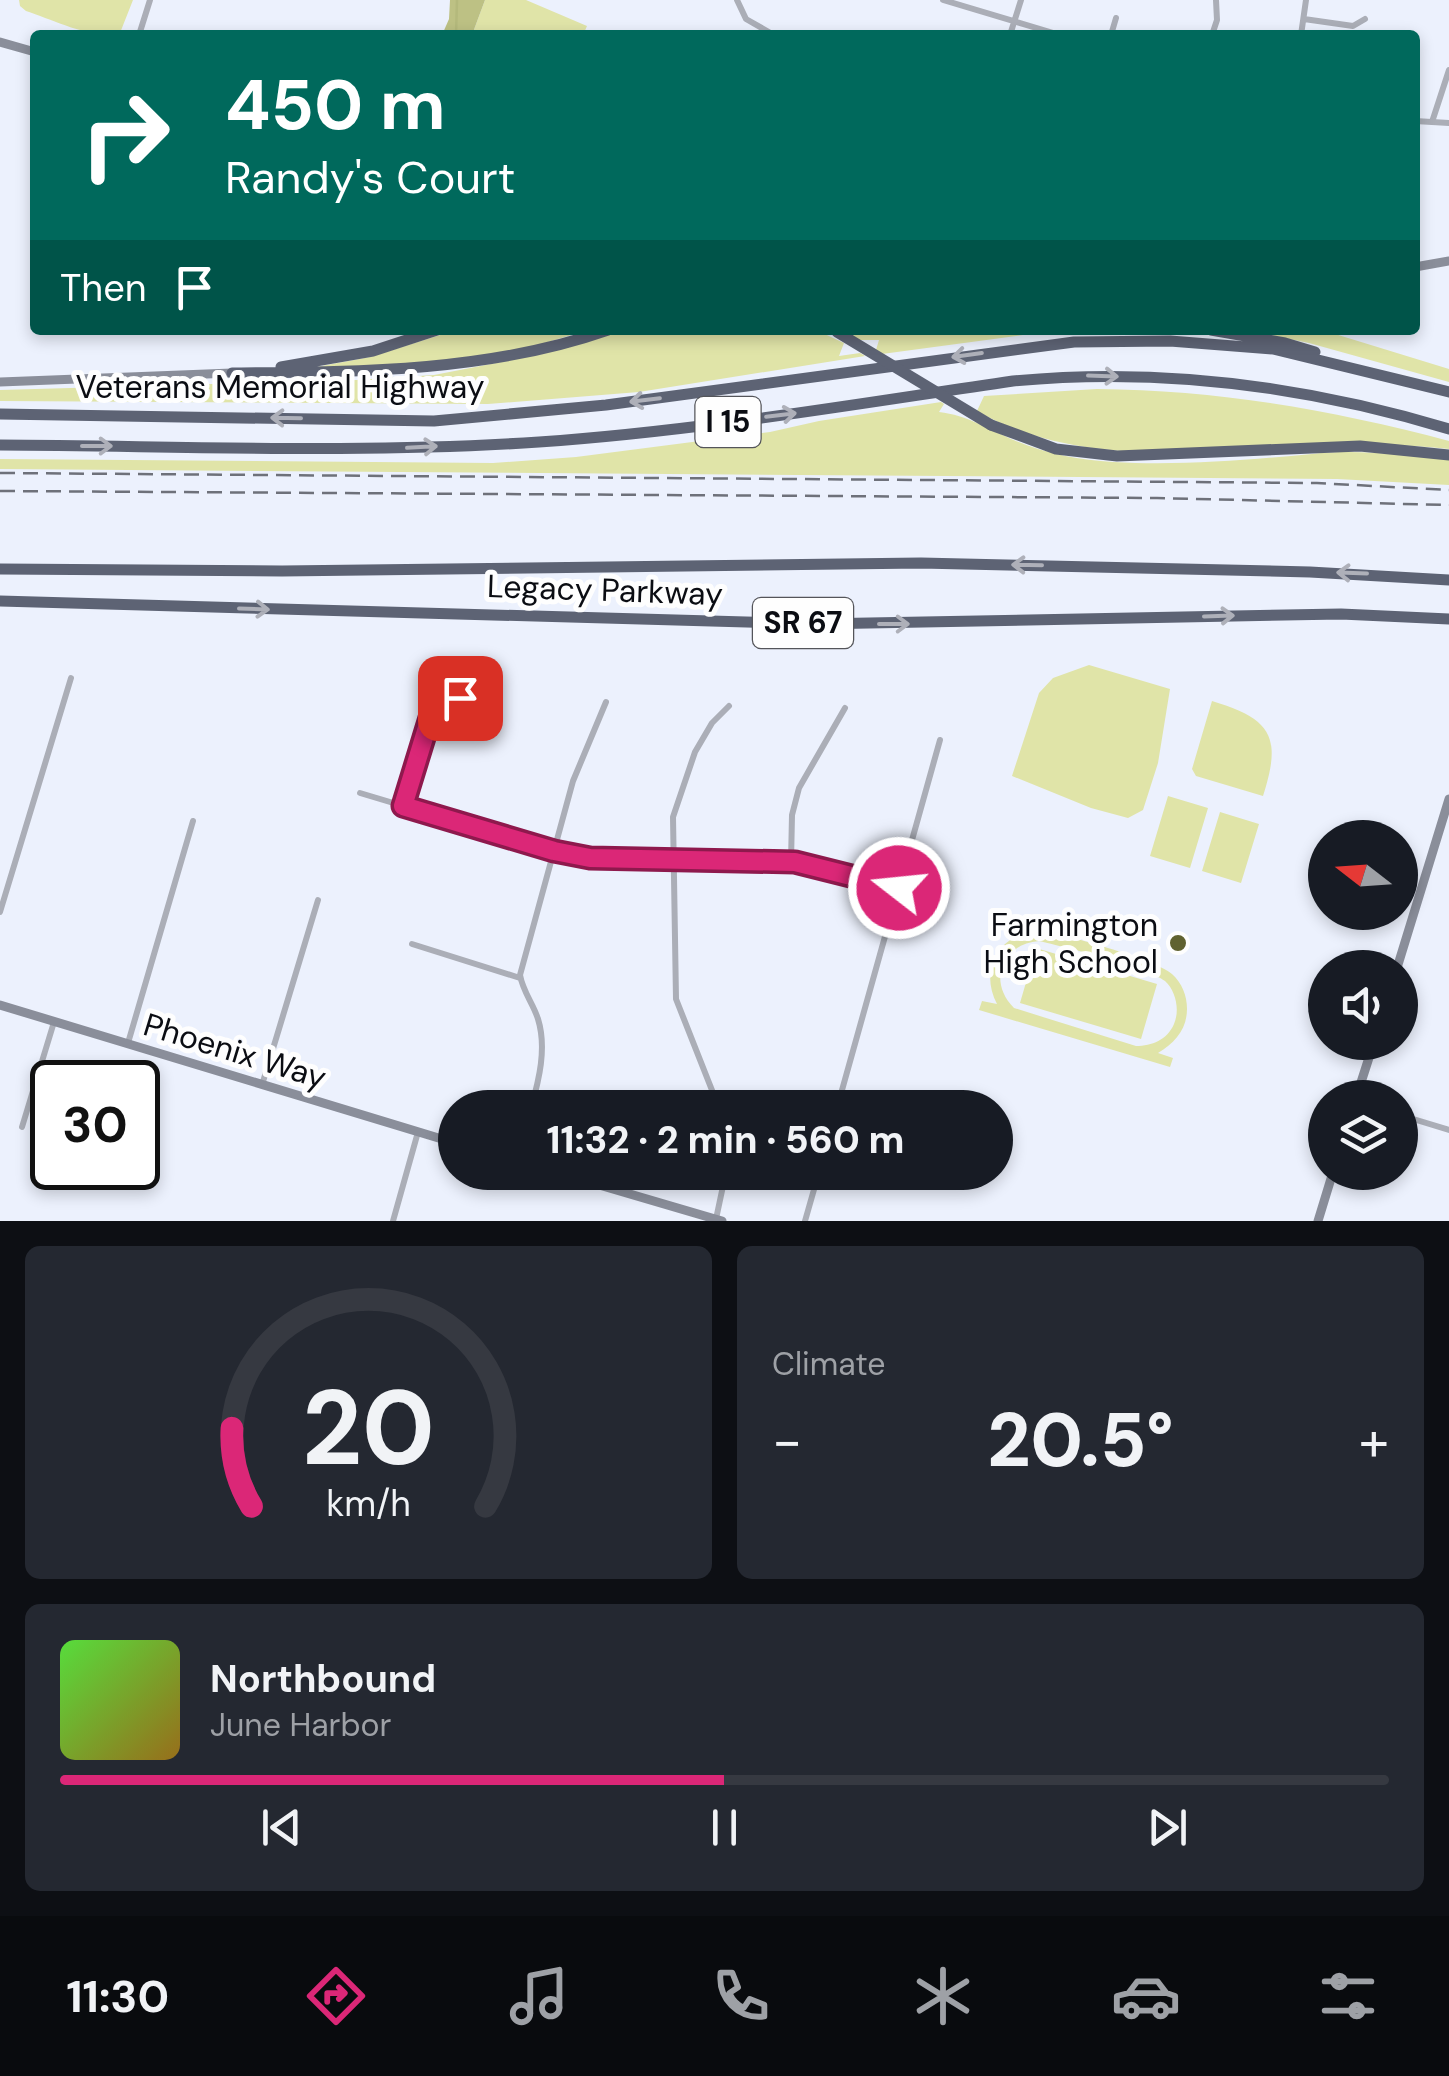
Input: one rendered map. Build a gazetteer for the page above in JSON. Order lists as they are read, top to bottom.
{
  "streets": {
    "highway": [
      "Veterans Memorial Highway",
      "I 15",
      "Legacy Parkway",
      "SR 67"
    ],
    "street": ["Phoenix Way"]
  },
  "places": ["Farmington High School"],
  "north": "left",
  "page": {
    "turn": ["450 m", "Randy's Court"],
    "then": "Then",
    "limit": "30",
    "trip": "11:32 · 2 min · 560 m",
    "tile": "Climate",
    "heat": ["−", "20.5°", "+"],
    "song": ["Northbound", "June Harbor"],
    "tabs": "11:30",
    "gauge": ["20", "km/h"]
  }
}
